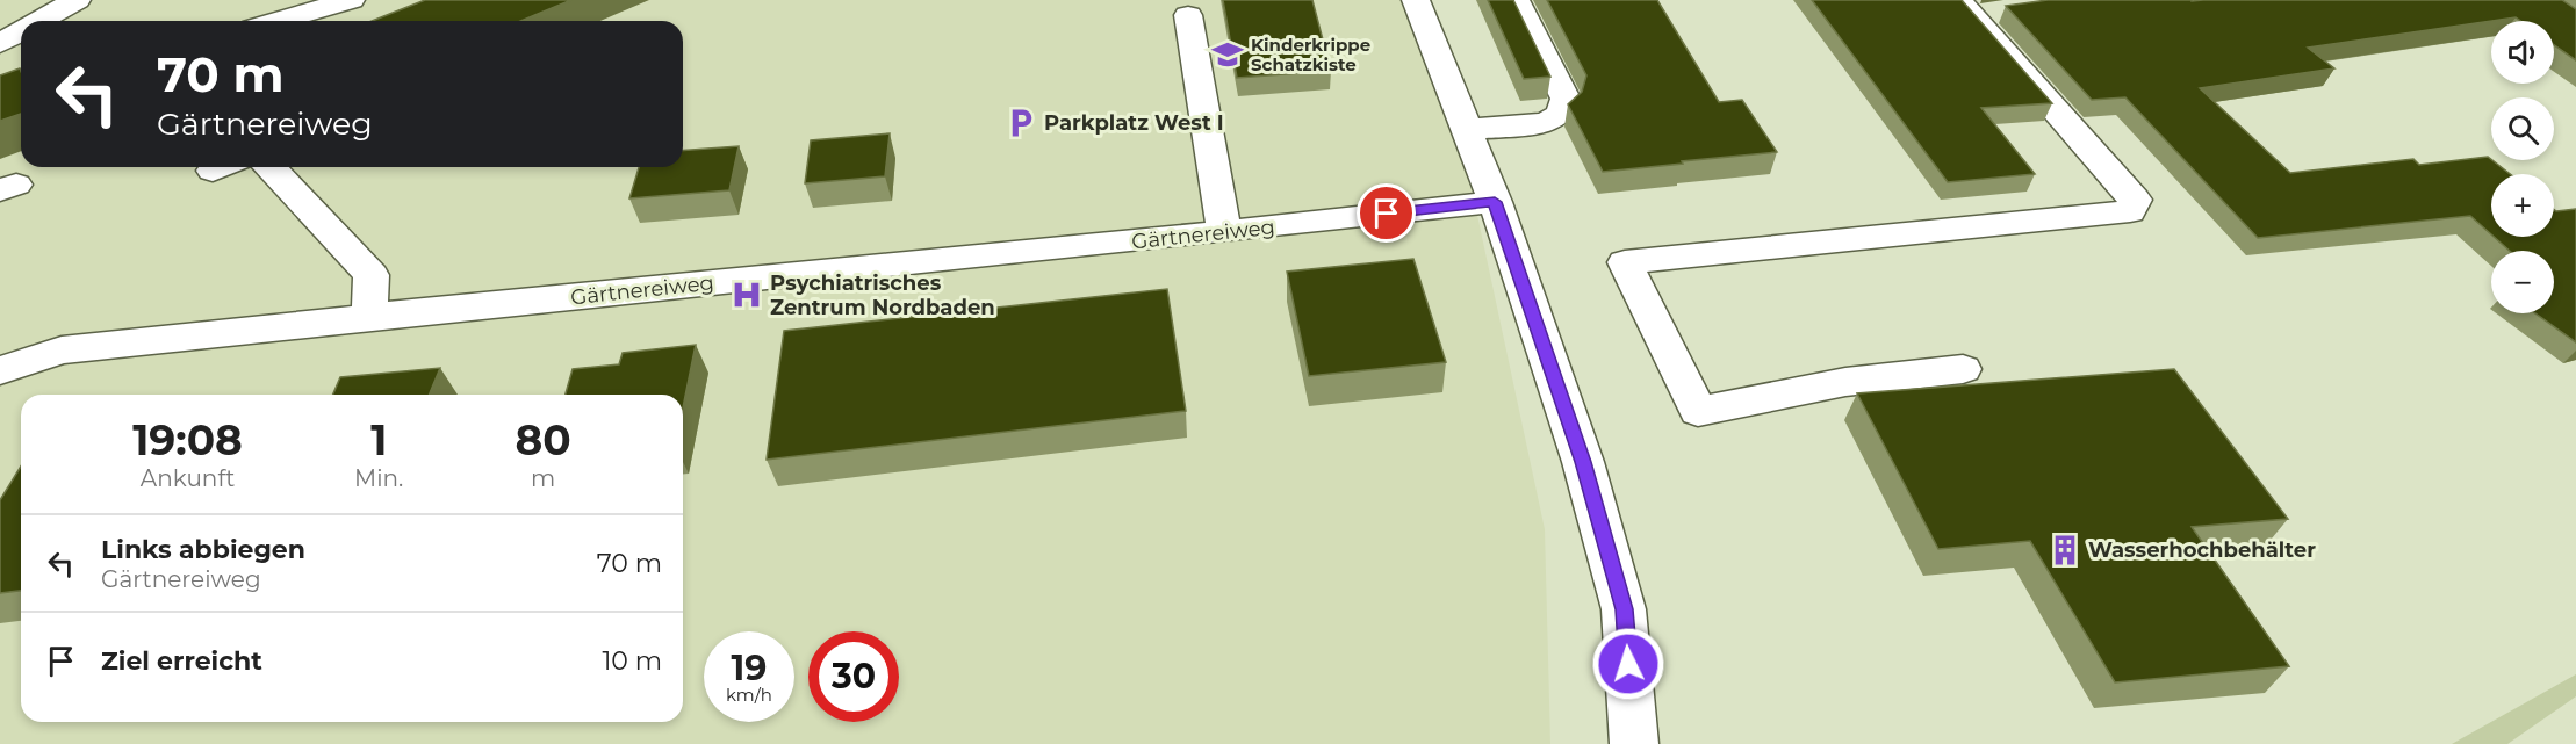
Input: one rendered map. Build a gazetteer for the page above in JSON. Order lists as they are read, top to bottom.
{
  "streets": {
    "street": ["Gärtnereiweg"]
  },
  "places": {
    "school or university": ["Kinderkrippe Schatzkiste"],
    "parking": ["Parkplatz West I"],
    "hospital": ["Psychiatrisches Zentrum Nordbaden"],
    "building": ["Wasserhochbehälter"]
  },
  "page": {
    "map_buttons": ["+", "−"],
    "turn": ["70 m", "Gärtnereiweg"],
    "eta": [
      "19:08",
      "Ankunft",
      "1",
      "Min.",
      "80",
      "m"
    ],
    "list": [
      {
        "name": "Links abbiegen",
        "note": "Gärtnereiweg",
        "value": "70 m"
      },
      {
        "name": "Ziel erreicht",
        "value": "10 m"
      }
    ],
    "speed": "19 km/h",
    "limit": "30"
  }
}
